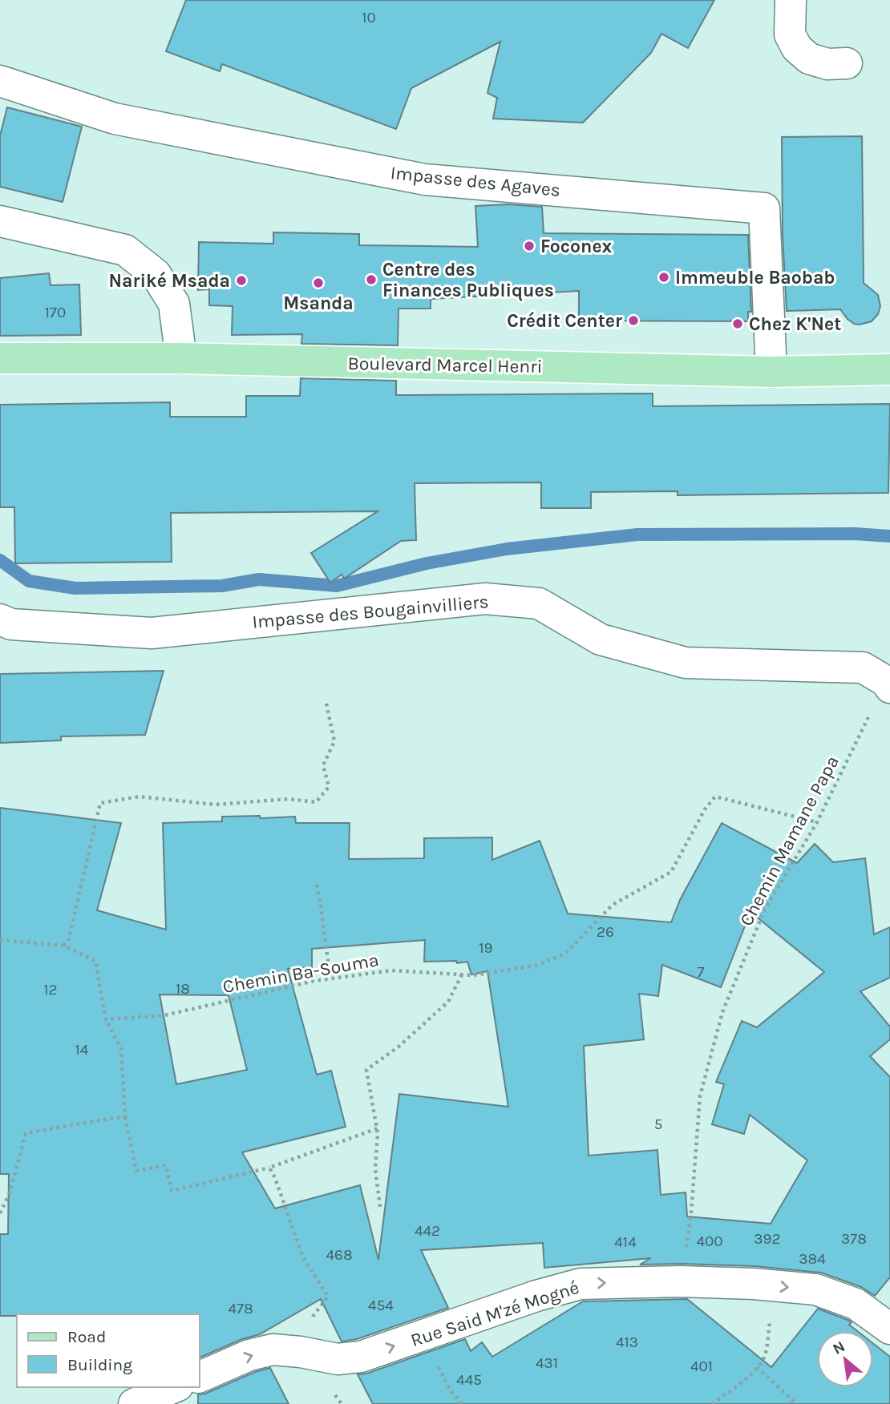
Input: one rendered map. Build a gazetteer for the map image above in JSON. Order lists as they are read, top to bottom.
{
  "streets": {
    "main road": ["Boulevard Marcel Henri"],
    "street": ["Impasse des Agaves", "Impasse des Bougainvilliers", "Rue Said M'zé Mogné"],
    "path": ["Chemin Mamane Papa", "Chemin Ba-Souma"]
  },
  "crossings": [
    ["Impasse des Agaves", "Boulevard Marcel Henri"],
    ["Impasse des Bougainvilliers", "Chemin Mamane Papa"],
    ["Chemin Mamane Papa", "Chemin Ba-Souma"],
    ["Chemin Mamane Papa", "Rue Said M'zé Mogné"]
  ],
  "one_way": ["Rue Said M'zé Mogné"],
  "places": [
    "Foconex",
    "Immeuble Baobab",
    "Centre des Finances Publiques",
    "Nariké Msada",
    "Msanda",
    "Crédit Center",
    "Chez K'Net"
  ],
  "house_numbers": [
    "10",
    "170",
    "26",
    "19",
    "7",
    "18",
    "12",
    "14",
    "5",
    "442",
    "392",
    "378",
    "400",
    "414",
    "468",
    "384",
    "454",
    "478",
    "413",
    "431",
    "401",
    "445"
  ],
  "legend": ["Road", "Building"],
  "north": "top left"
}
